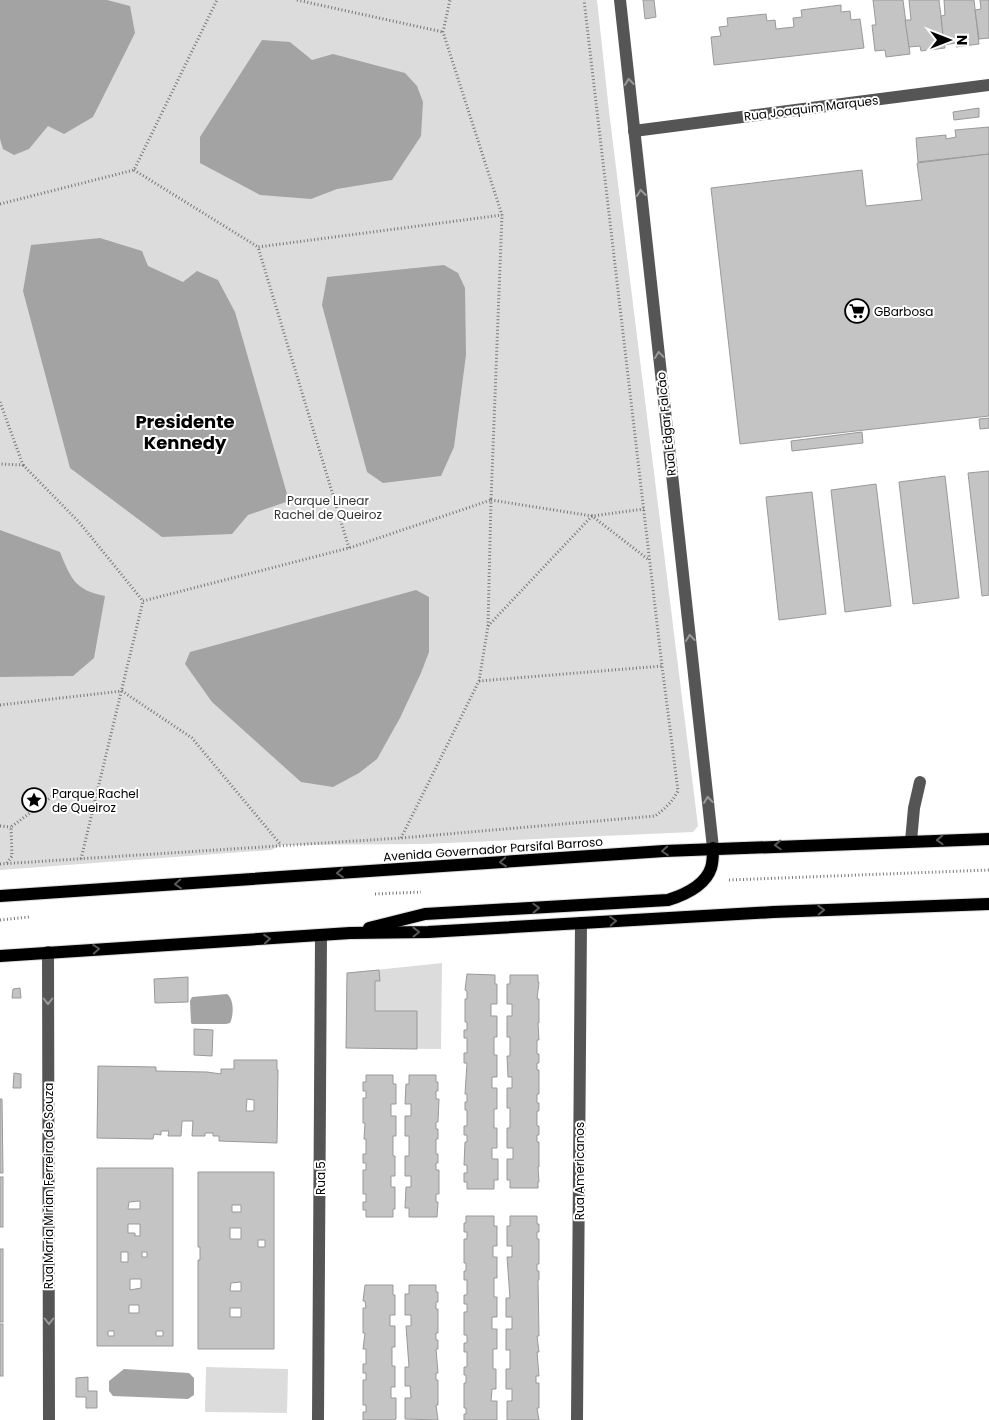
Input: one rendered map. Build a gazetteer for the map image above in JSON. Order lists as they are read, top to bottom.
{
  "streets": {
    "main road": ["Avenida Governador Parsifal Barroso"],
    "street": [
      "Rua Joaquim Marques",
      "Rua Edgar Falcão",
      "Rua Americanos",
      "Rua 5",
      "Rua Maria Mirian Ferreira de Souza"
    ]
  },
  "crossings": [
    ["Rua Joaquim Marques", "Rua Edgar Falcão"],
    ["Rua Edgar Falcão", "Avenida Governador Parsifal Barroso"]
  ],
  "one_way": ["Rua Edgar Falcão", "Rua Maria Mirian Ferreira de Souza"],
  "districts": ["Presidente Kennedy"],
  "parks": ["Parque Linear Rachel de Queiroz"],
  "places": {
    "supermarket": ["GBarbosa"],
    "place": ["Parque Rachel de Queiroz"]
  },
  "north": "right"
}
